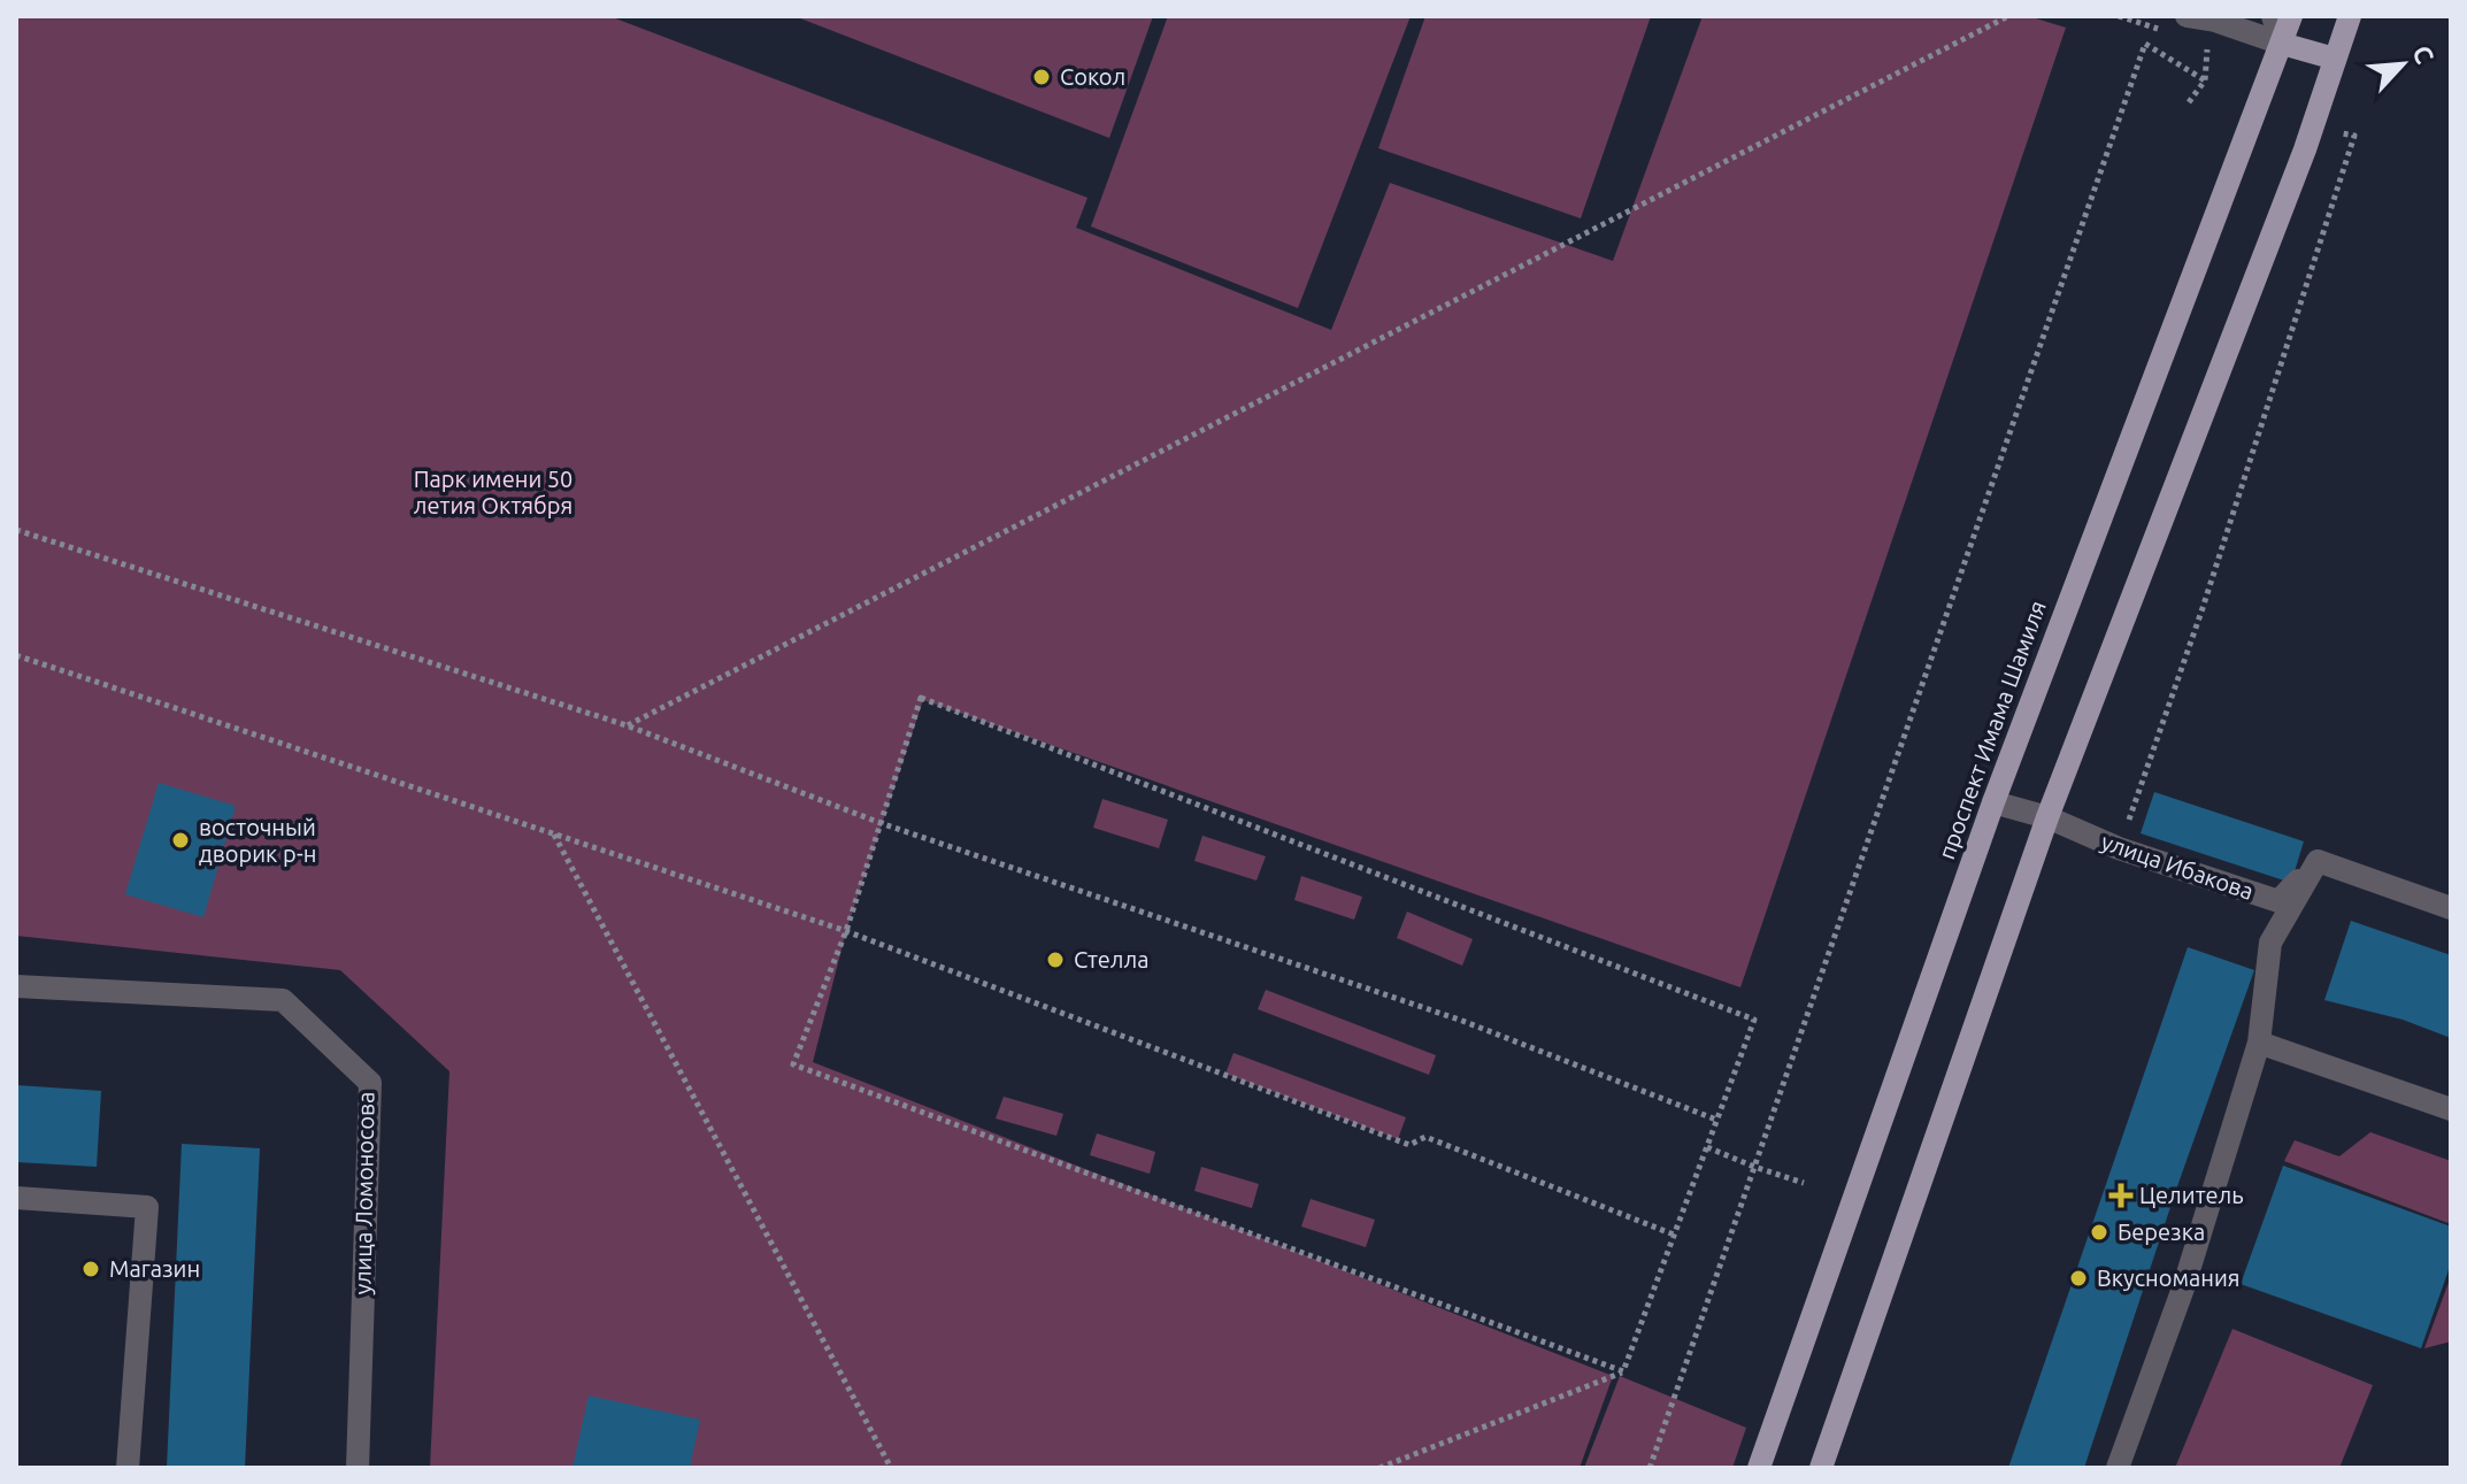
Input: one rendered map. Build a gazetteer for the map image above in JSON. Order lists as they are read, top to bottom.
{
  "streets": {
    "main road": ["проспект Имама Шамиля"],
    "street": ["улица Ибакова", "улица Ломоносова"]
  },
  "crossings": [
    ["проспект Имама Шамиля", "улица Ибакова"]
  ],
  "parks": ["Парк имени 50 летия Октября"],
  "places": {
    "other": [
      "Сокол",
      "восточный дворик р-н",
      "Стелла",
      "Березка",
      "Магазин",
      "Вкусномания"
    ],
    "health": ["Целитель"]
  },
  "north": "top right"
}
